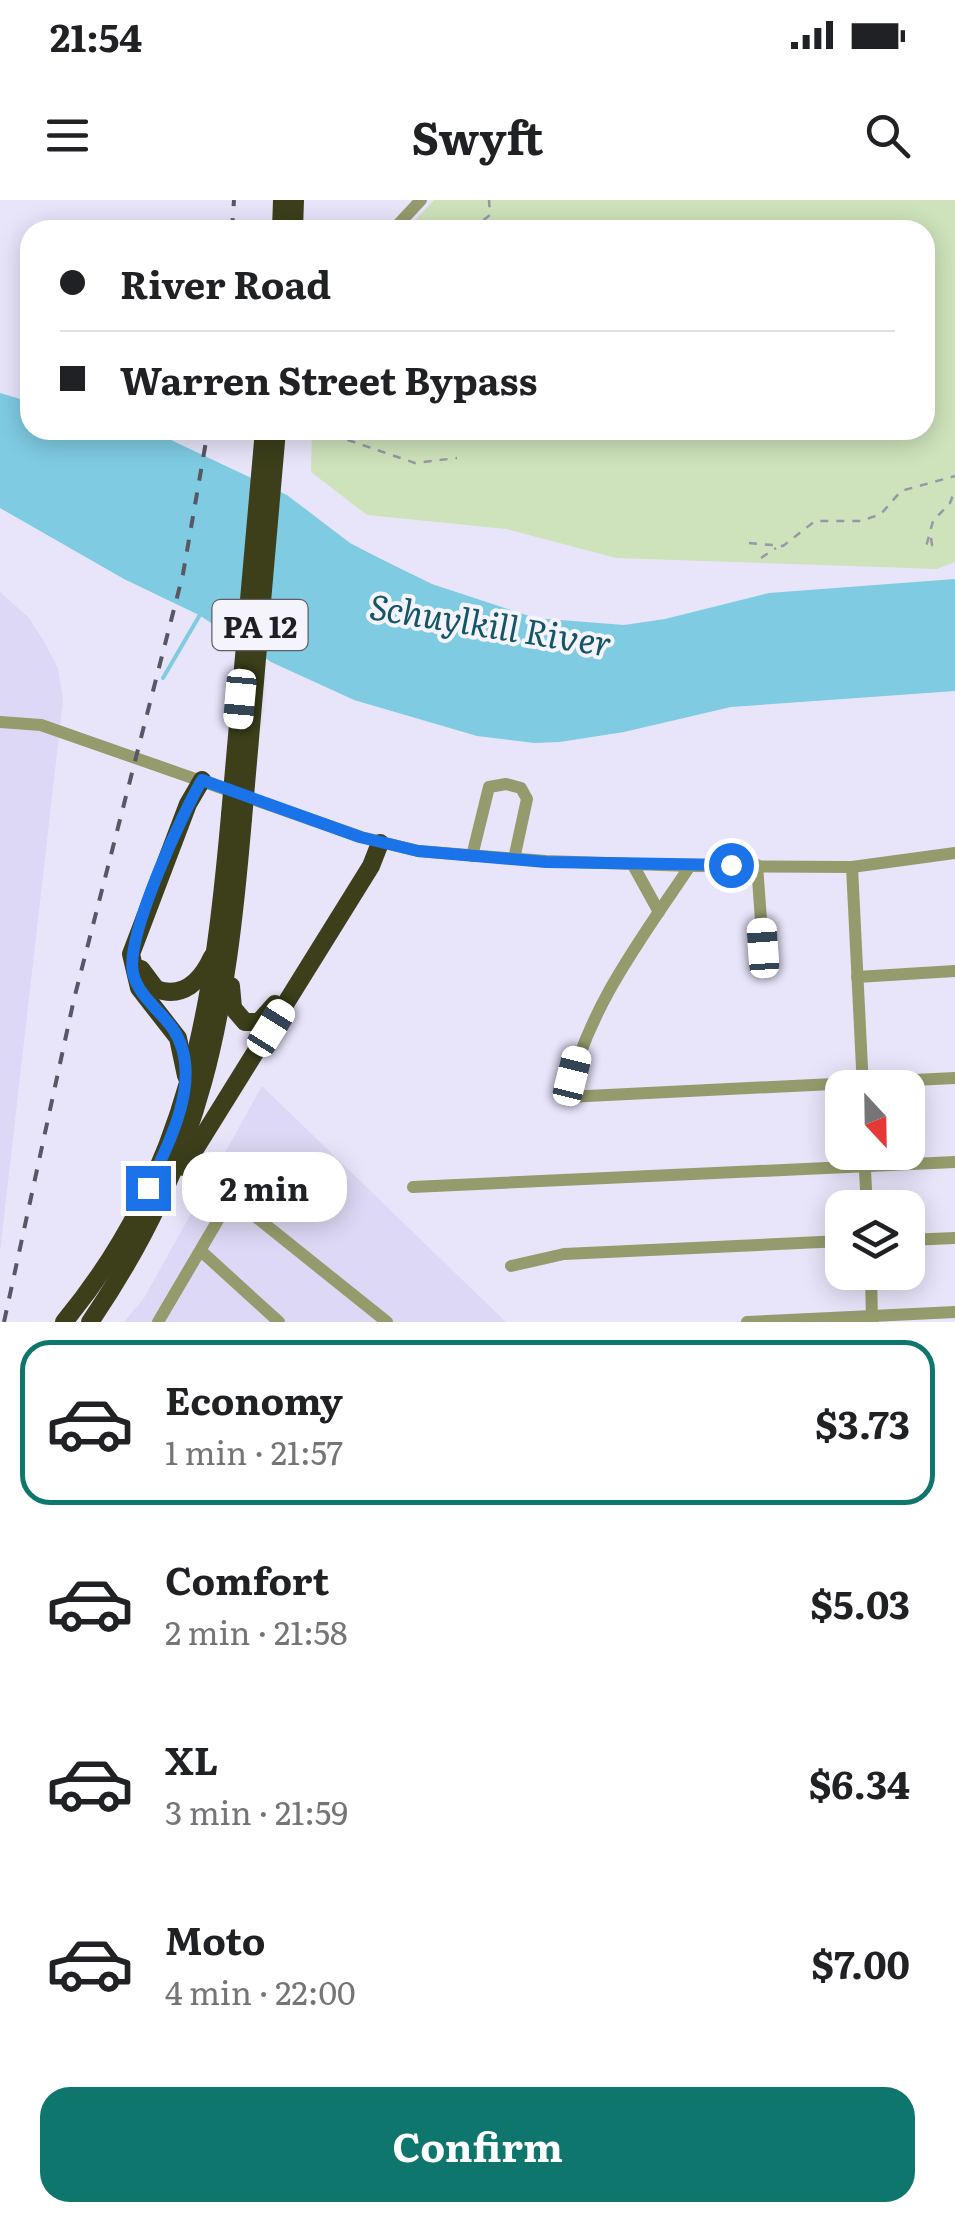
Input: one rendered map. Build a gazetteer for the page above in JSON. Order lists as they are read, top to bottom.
{
  "streets": {
    "highway": ["PA 12"]
  },
  "water": ["Schuylkill River"],
  "north": "bottom",
  "page": {
    "status": "21:54",
    "header": "Swyft",
    "banner": ["River Road", "Warren Street Bypass"],
    "bubble": "2 min",
    "list": [
      {
        "name": "Economy",
        "note": "1 min · 21:57",
        "value": "$3.73"
      },
      {
        "name": "Comfort",
        "note": "2 min · 21:58",
        "value": "$5.03"
      },
      {
        "name": "XL",
        "note": "3 min · 21:59",
        "value": "$6.34"
      },
      {
        "name": "Moto",
        "note": "4 min · 22:00",
        "value": "$7.00"
      }
    ],
    "buttons": "Confirm"
  }
}
